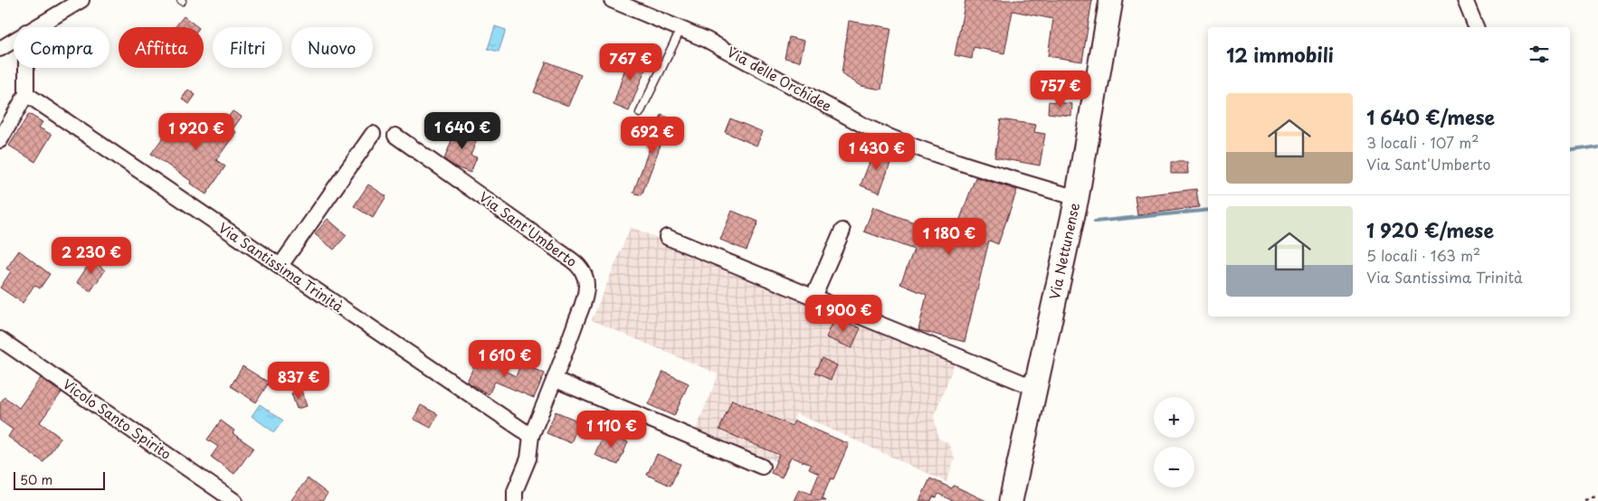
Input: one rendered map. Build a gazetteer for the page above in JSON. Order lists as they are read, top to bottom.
{
  "streets": {
    "main road": ["Via Nettunense"],
    "street": [
      "Via delle Orchidee",
      "Via Sant'Umberto",
      "Via Santissima Trinità",
      "Vicolo Santo Spirito"
    ]
  },
  "crossings": [
    ["Via delle Orchidee", "Via Nettunense"],
    ["Via Sant'Umberto", "Via Santissima Trinità"]
  ],
  "scale_bar": "50 m",
  "page": {
    "chip": [
      "Compra",
      "Affitta",
      "Filtri",
      "Nuovo"
    ],
    "heading": "12 immobili",
    "price": [
      "767 €",
      "757 €",
      "1 640 €",
      "1 920 €",
      "692 €",
      "1 430 €",
      "1 180 €",
      "2 230 €",
      "1 900 €",
      "1 610 €",
      "837 €",
      "1 110 €"
    ],
    "list": [
      {
        "name": "1 640 €/mese",
        "note": "3 locali · 107 m² · Via Sant'Umberto"
      },
      {
        "name": "1 920 €/mese",
        "note": "5 locali · 163 m² · Via Santissima Trinità"
      }
    ],
    "map_buttons": ["+", "−"],
    "scale": "50 m"
  }
}
